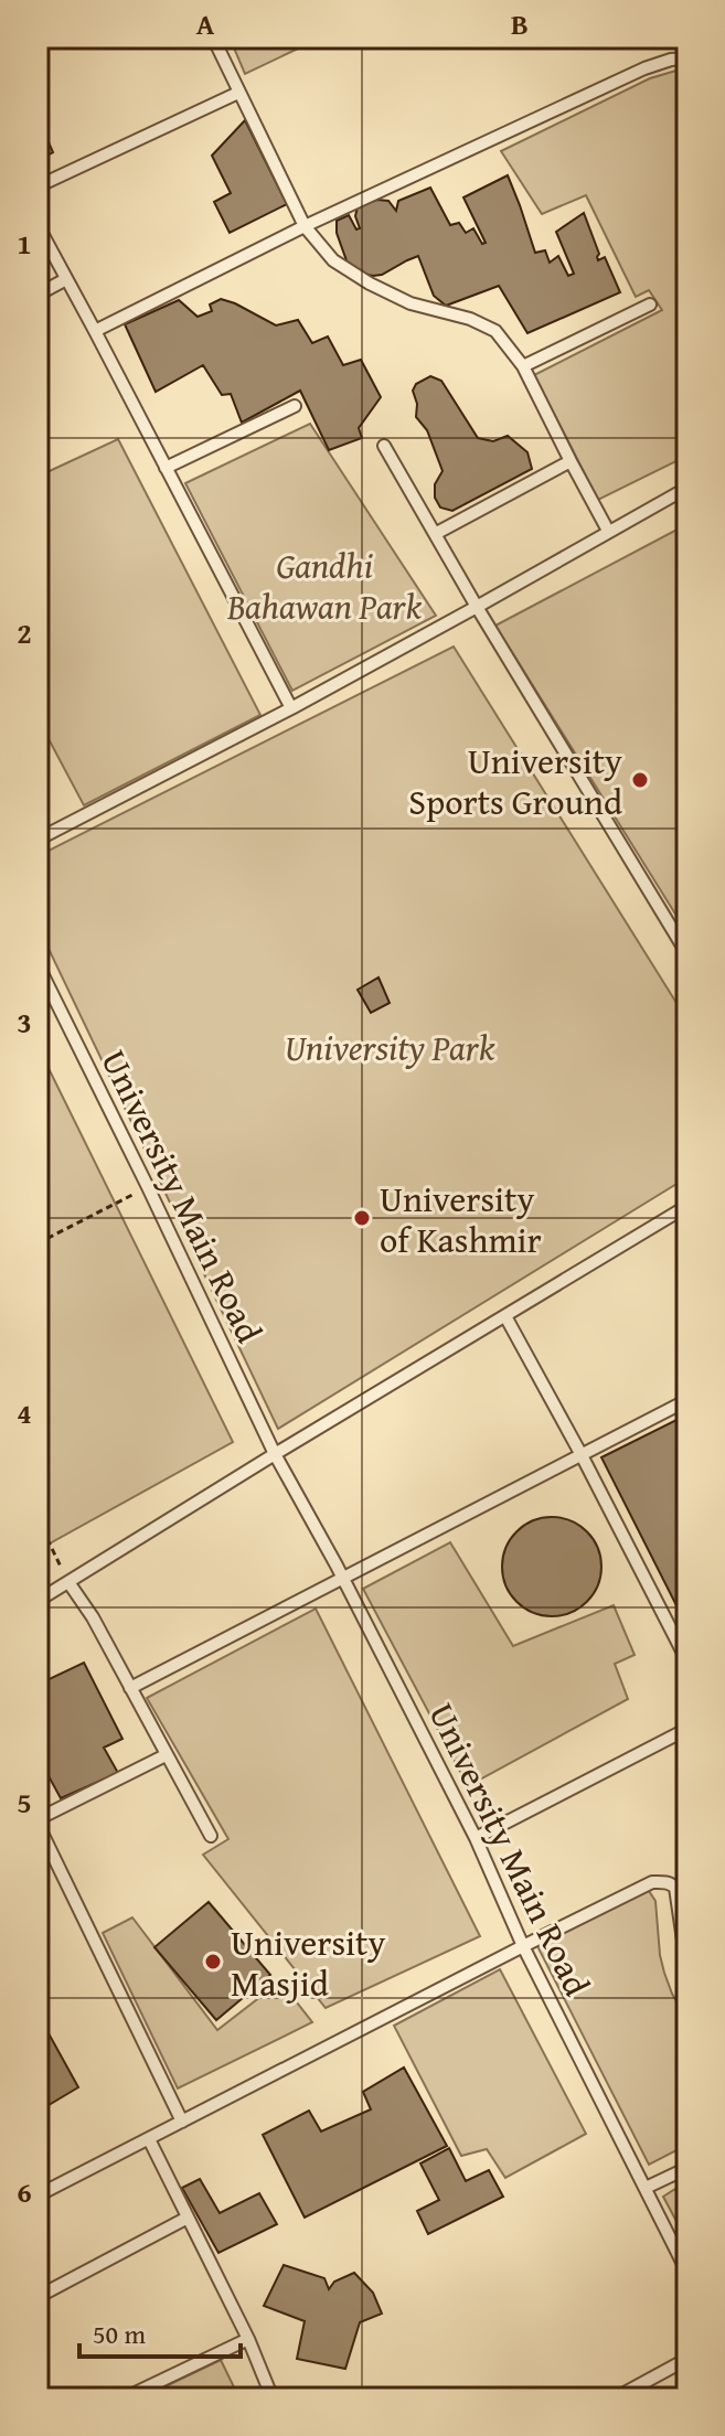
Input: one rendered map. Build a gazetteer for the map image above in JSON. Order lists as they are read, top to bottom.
{
  "streets": {
    "lane": ["University Main Road"]
  },
  "parks": ["Gandhi Bahawan Park", "University Park"],
  "places": ["University Sports Ground", "University of Kashmir", "University Masjid"],
  "scale_bar": "50 m",
  "grid": {
    "columns": ["A", "B"],
    "rows": [
      "1",
      "2",
      "3",
      "4",
      "5",
      "6"
    ]
  }
}
